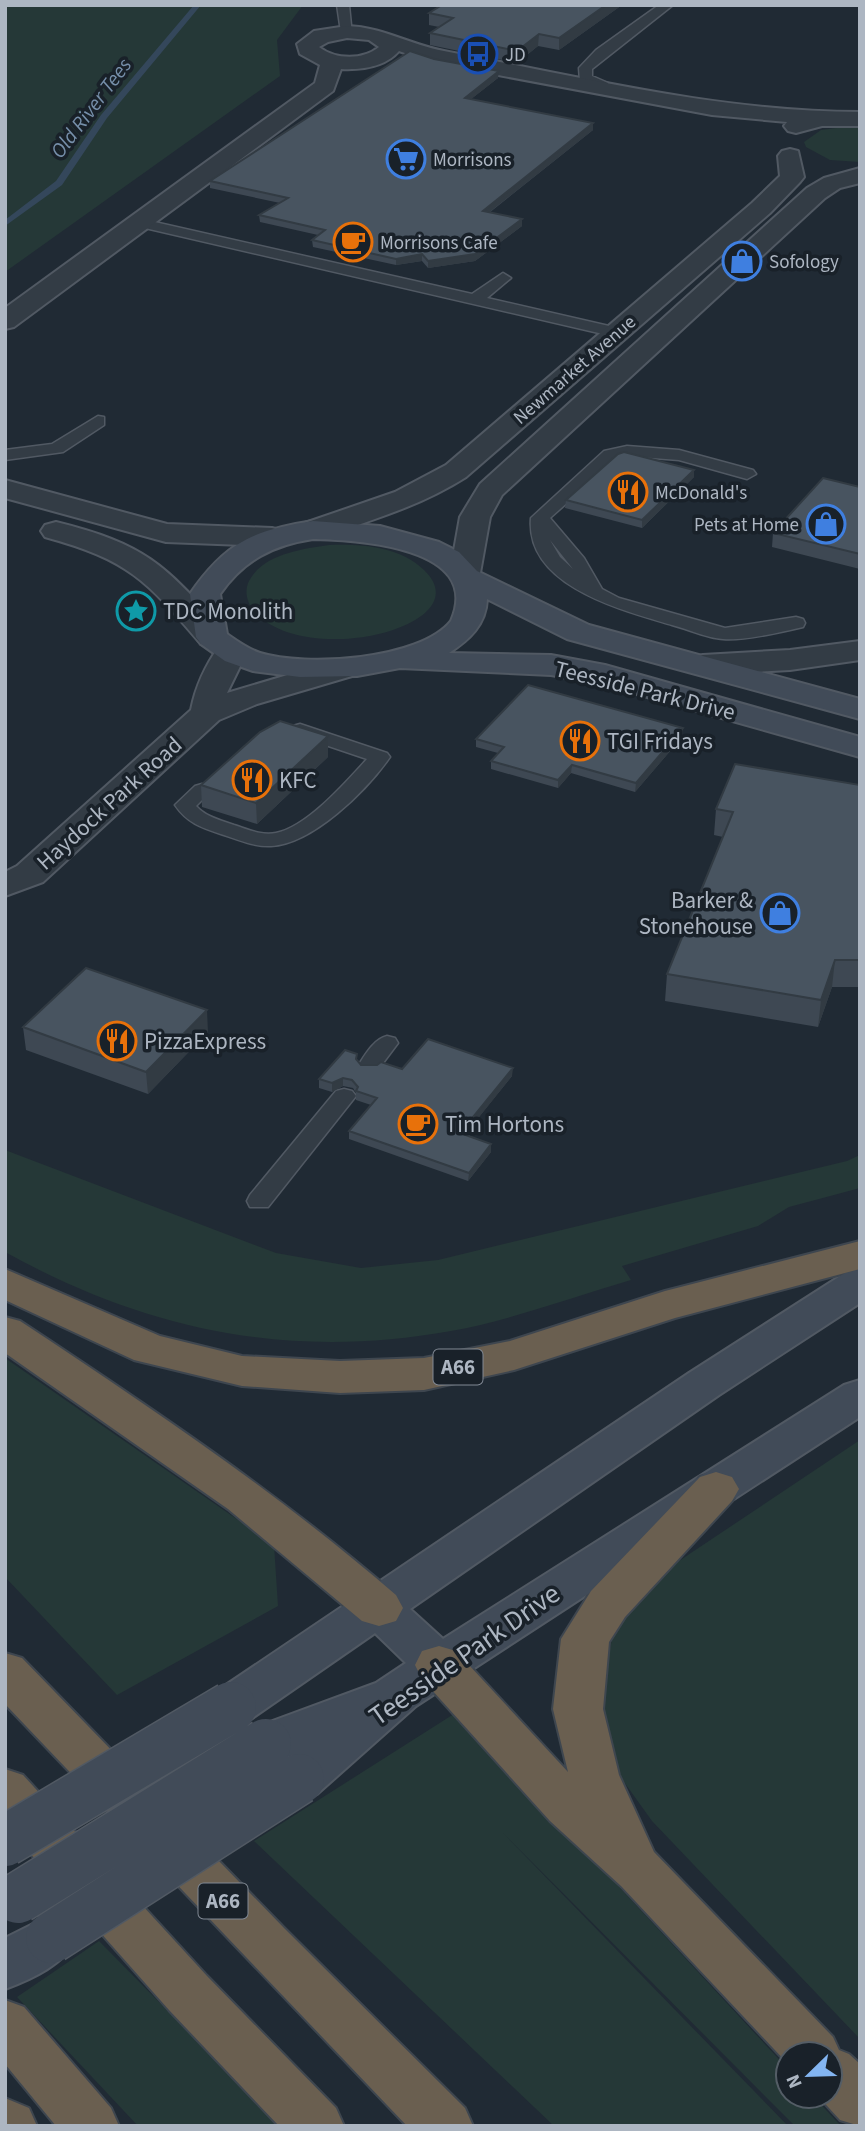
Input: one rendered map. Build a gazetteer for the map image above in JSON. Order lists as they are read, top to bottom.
{
  "streets": {
    "highway": ["A66"],
    "street": ["Newmarket Avenue", "Teesside Park Drive", "Haydock Park Road"]
  },
  "crossings": [
    ["Newmarket Avenue", "Teesside Park Drive"]
  ],
  "water": ["Old River Tees"],
  "places": {
    "bus stop": ["JD"],
    "supermarket": ["Morrisons"],
    "cafe": ["Morrisons Cafe", "Tim Hortons"],
    "shop": ["Sofology", "Pets at Home", "Barker & Stonehouse"],
    "restaurant": [
      "McDonald's",
      "TGI Fridays",
      "KFC",
      "PizzaExpress"
    ],
    "place": ["TDC Monolith"]
  },
  "north": "bottom left"
}
